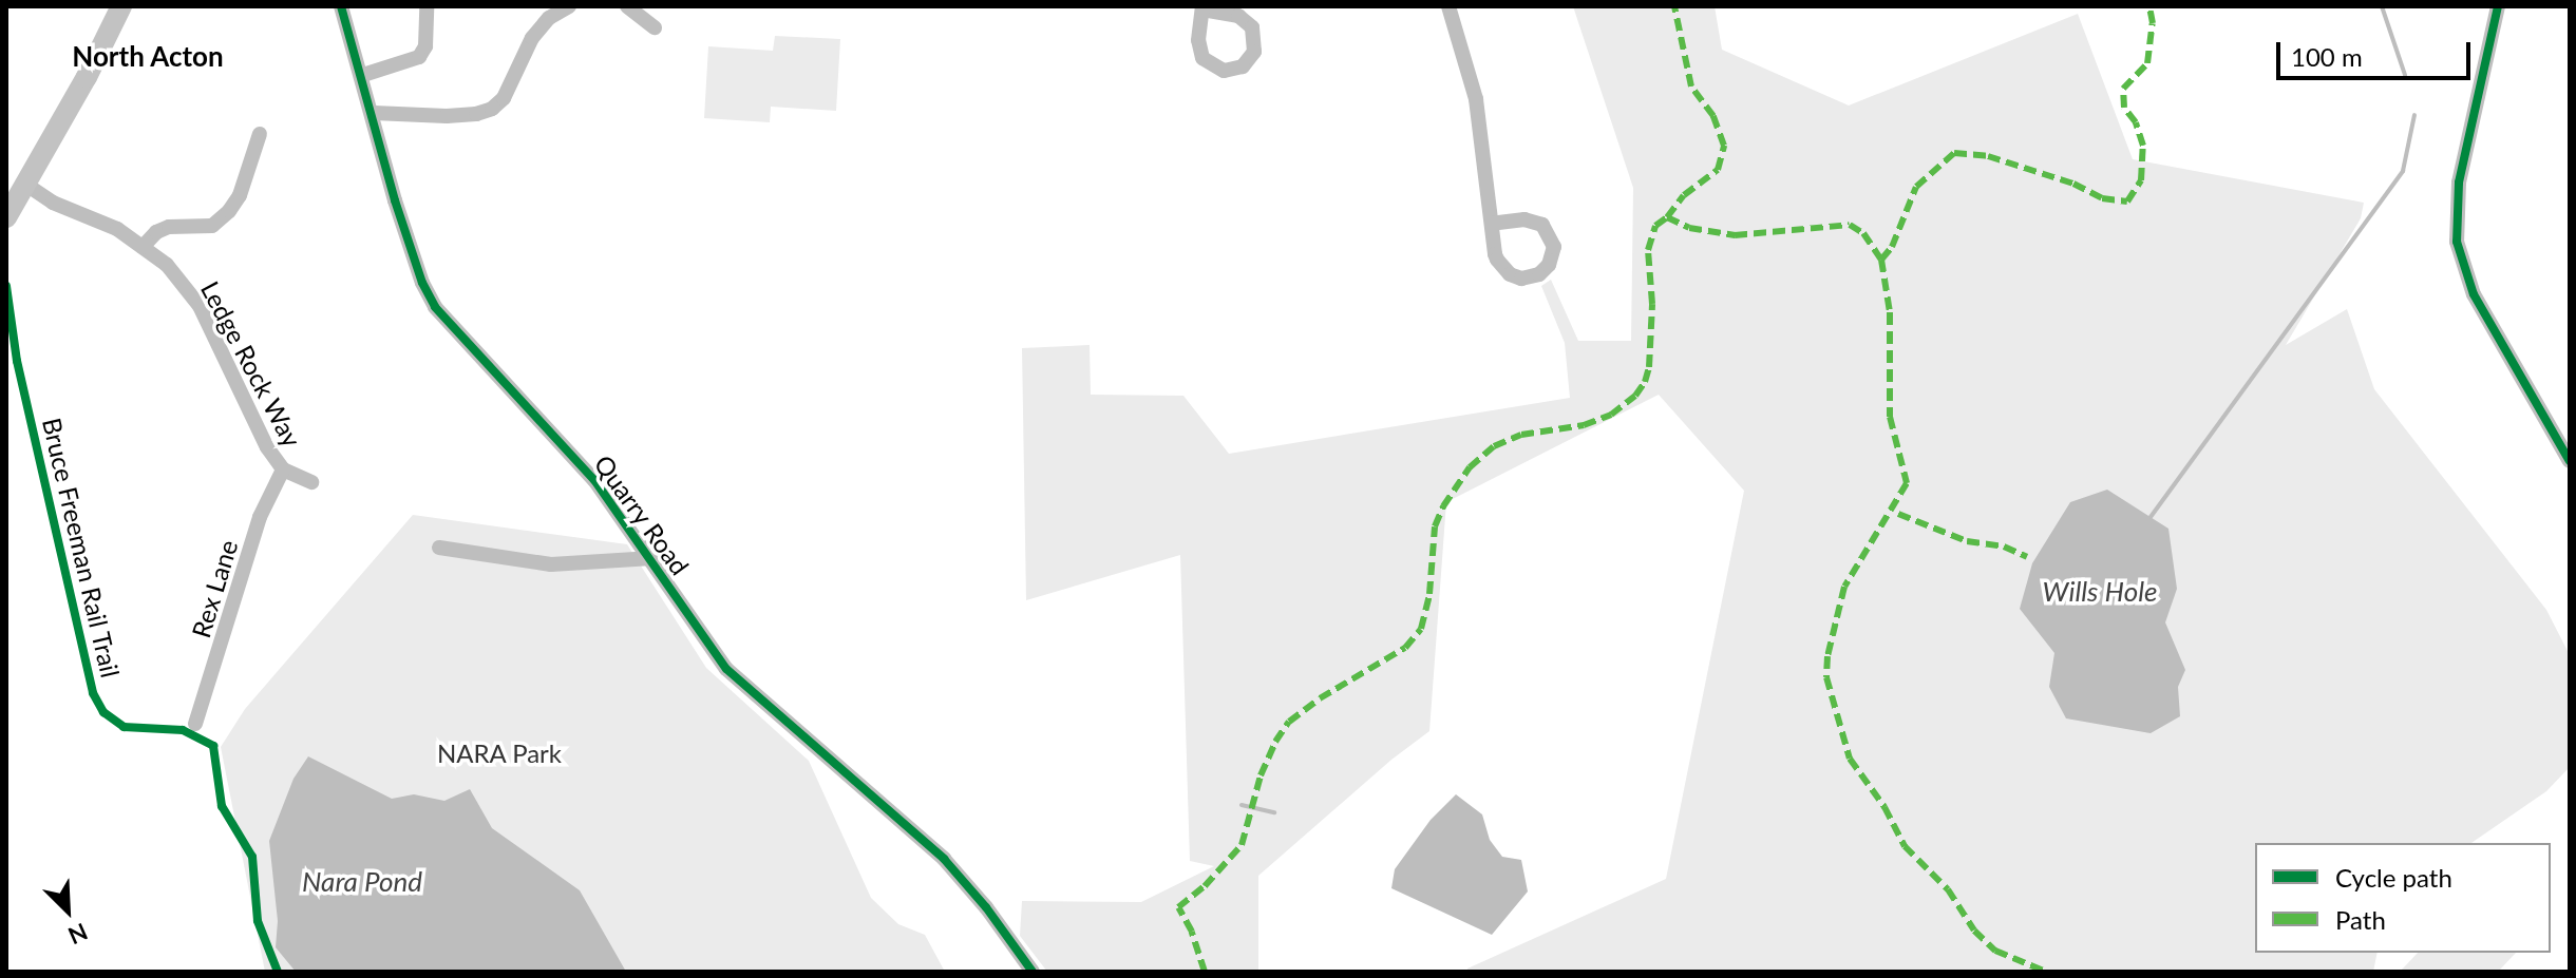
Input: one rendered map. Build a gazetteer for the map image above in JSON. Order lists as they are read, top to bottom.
{
  "streets": {
    "street": ["Ledge Rock Way", "Quarry Road", "Rex Lane"],
    "cycle path": ["Bruce Freeman Rail Trail"]
  },
  "crossings": [
    ["Ledge Rock Way", "Rex Lane"]
  ],
  "districts": ["North Acton"],
  "water": ["Wills Hole", "Nara Pond"],
  "parks": ["NARA Park"],
  "legend": ["Cycle path", "Path"],
  "scale_bar": "100 m",
  "north": "bottom right"
}
